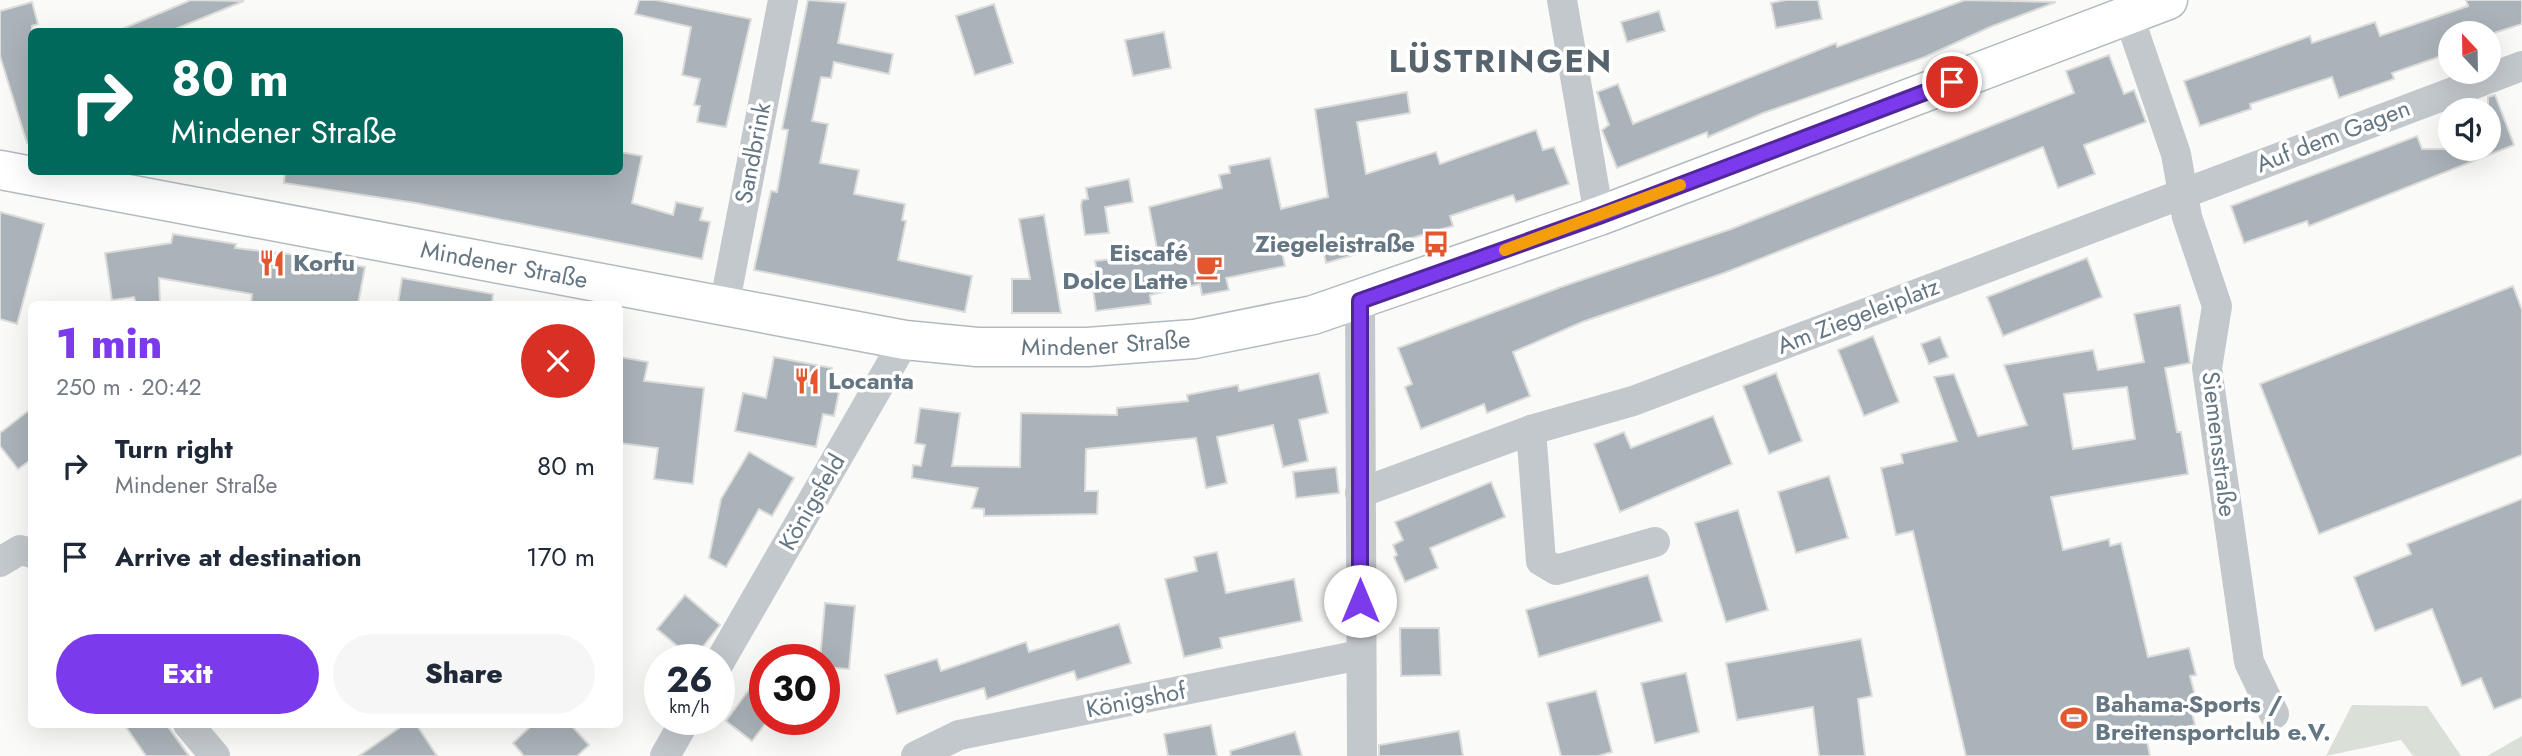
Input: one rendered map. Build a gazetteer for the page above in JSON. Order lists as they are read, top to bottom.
{
  "streets": {
    "main road": ["Mindener Straße"],
    "street": [
      "Auf dem Gagen",
      "Sandbrink",
      "Am Ziegeleiplatz",
      "Siemensstraße",
      "Königsfeld",
      "Königshof"
    ]
  },
  "crossings": [
    ["Auf dem Gagen", "Am Ziegeleiplatz"],
    ["Auf dem Gagen", "Siemensstraße"],
    ["Sandbrink", "Mindener Straße"],
    ["Mindener Straße", "Siemensstraße"],
    ["Mindener Straße", "Königsfeld"],
    ["Am Ziegeleiplatz", "Siemensstraße"]
  ],
  "districts": ["LÜSTRINGEN"],
  "places": {
    "bus stop": ["Ziegeleistraße"],
    "restaurant": ["Korfu", "Locanta"],
    "cafe": ["Eiscafé Dolce Latte"],
    "sports": ["Bahama-Sports / Breitensportclub e.V."]
  },
  "north": "top",
  "page": {
    "turn": ["80 m", "Mindener Straße"],
    "heading": ["1 min", "250 m · 20:42"],
    "list": [
      {
        "name": "Turn right",
        "note": "Mindener Straße",
        "value": "80 m"
      },
      {
        "name": "Arrive at destination",
        "value": "170 m"
      }
    ],
    "buttons": ["Exit", "Share"],
    "speed": "26 km/h",
    "limit": "30"
  }
}
